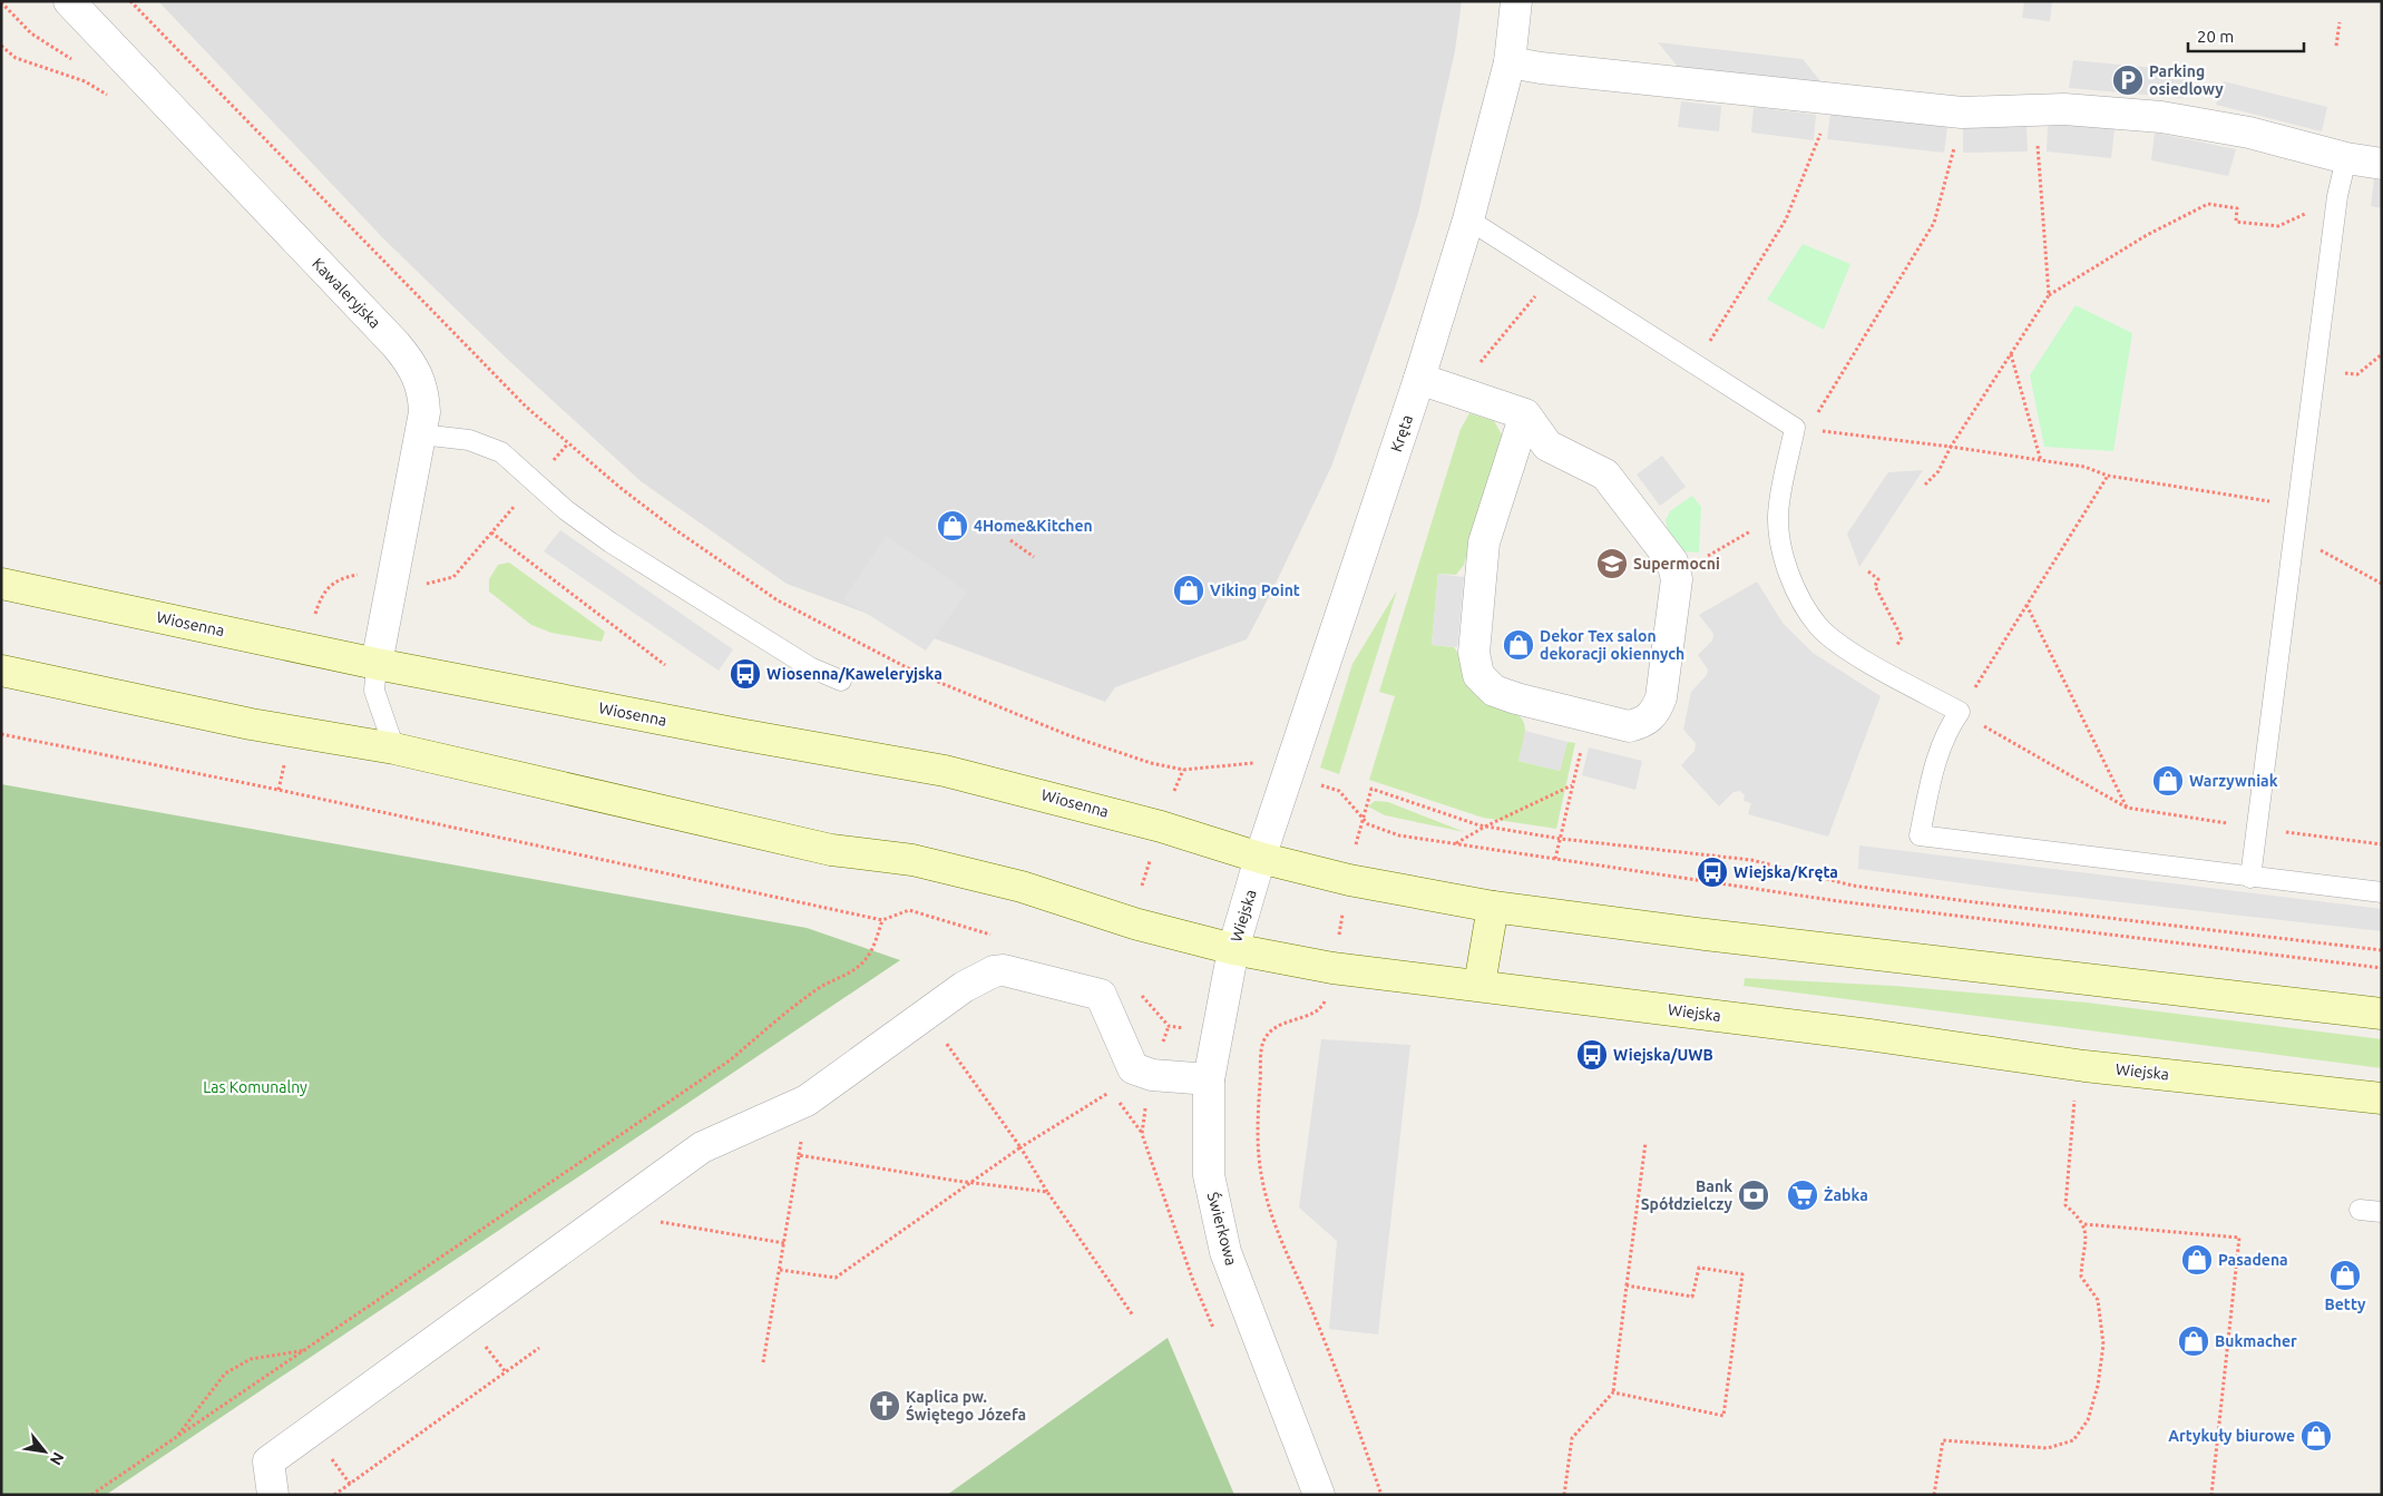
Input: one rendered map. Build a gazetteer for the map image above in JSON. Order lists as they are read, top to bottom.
{
  "streets": {
    "main road": ["Wiosenna", "Wiejska"],
    "street": ["Kawaleryjska", "Kręta", "Świerkowa"]
  },
  "crossings": [
    ["Kawaleryjska", "Wiosenna"],
    ["Kręta", "Wiosenna"],
    ["Kręta", "Wiejska"],
    ["Wiosenna", "Wiejska"],
    ["Wiejska", "Świerkowa"]
  ],
  "parks": ["Las Komunalny"],
  "places": {
    "parking": ["Parking osiedlowy"],
    "shop": [
      "4Home&Kitchen",
      "Viking Point",
      "Dekor Tex salon dekoracji okiennych",
      "Warzywniak",
      "Pasadena",
      "Betty",
      "Bukmacher",
      "Artykuły biurowe"
    ],
    "school or university": ["Supermocni"],
    "bus stop": ["Wiosenna/Kaweleryjska", "Wiejska/Kręta", "Wiejska/UWB"],
    "bank": ["Bank Spółdzielczy"],
    "supermarket": ["Żabka"],
    "church": ["Kaplica pw. Świętego Józefa"]
  },
  "scale_bar": "20 m",
  "north": "bottom right"
}
